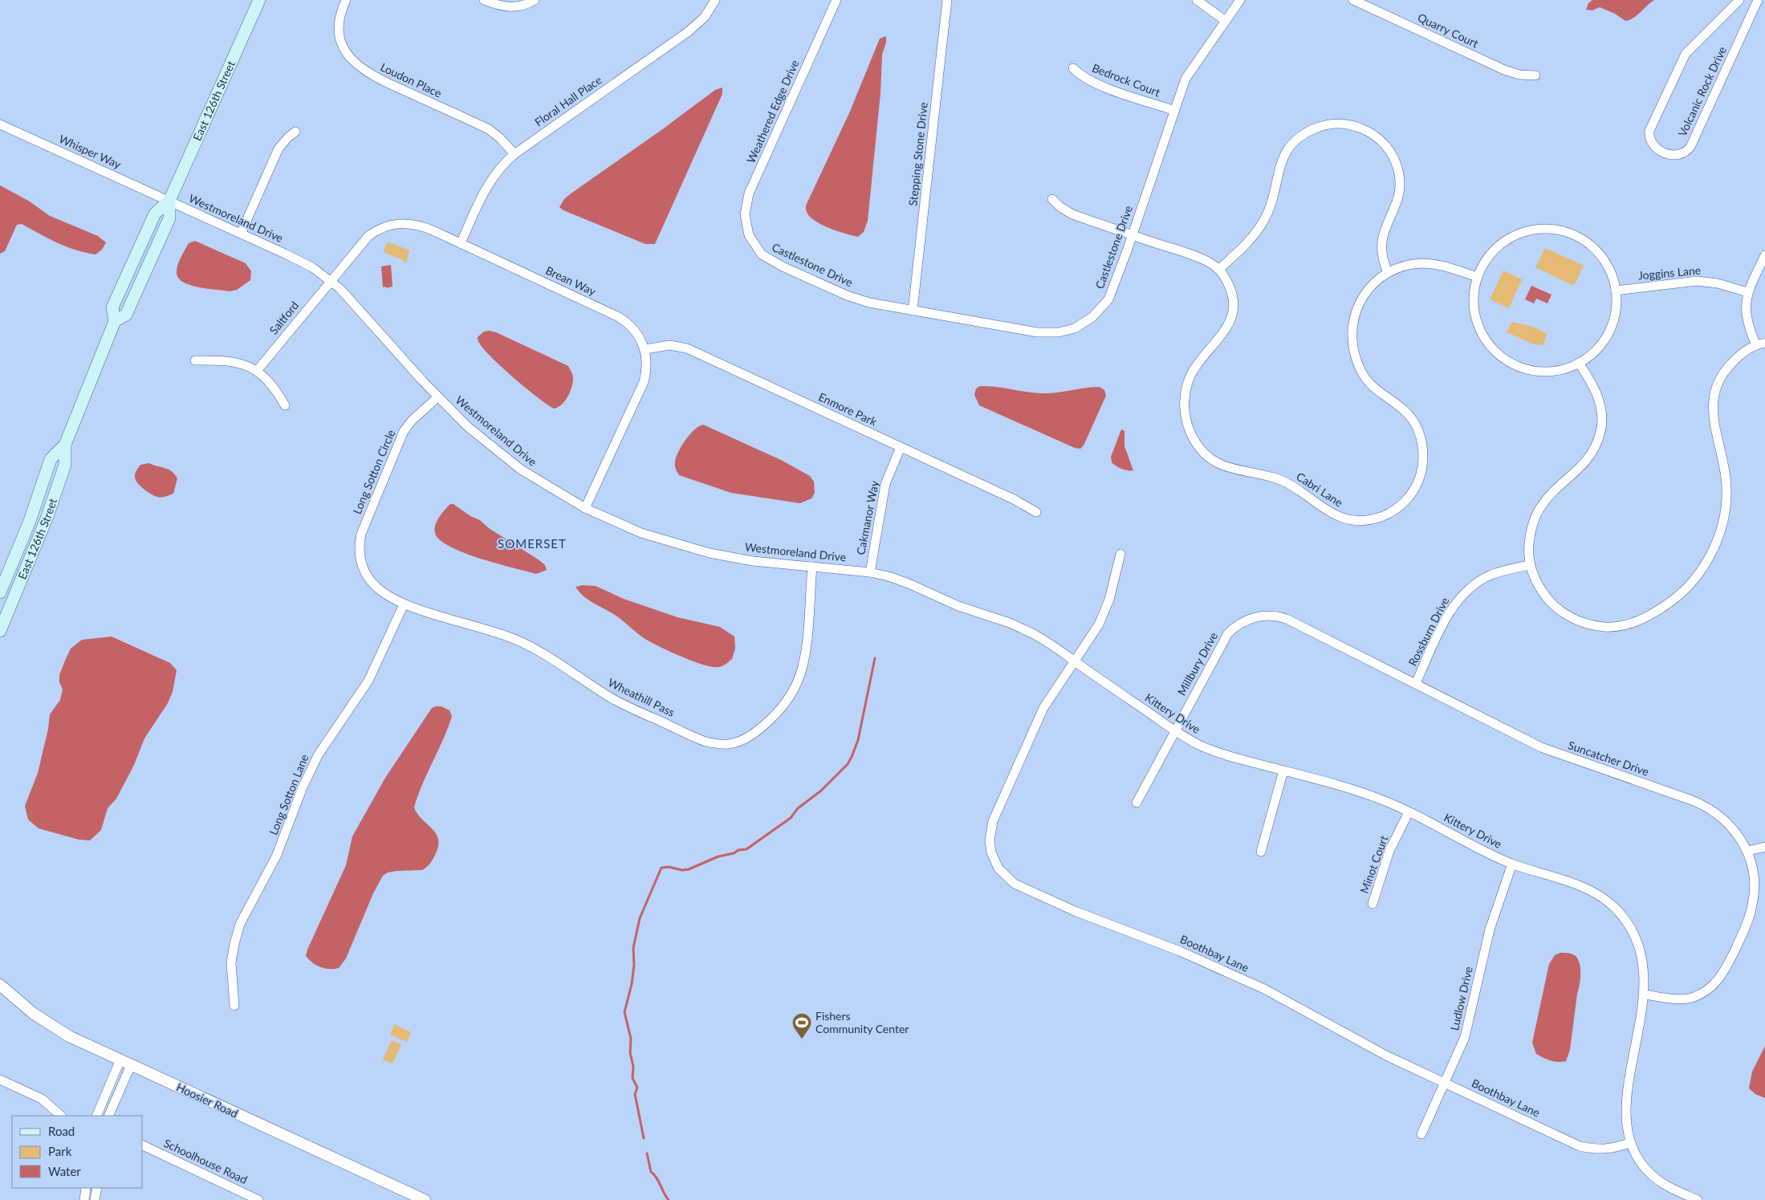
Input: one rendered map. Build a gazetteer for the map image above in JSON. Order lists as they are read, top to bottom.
{
  "streets": {
    "main road": ["East 126th Street"],
    "street": [
      "Quarry Court",
      "Loudon Place",
      "Bedrock Court",
      "Volcanic Rock Drive",
      "Floral Hall Place",
      "Weathered Edge Drive",
      "Whisper Way",
      "Stepping Stone Drive",
      "Westmoreland Drive",
      "Castlestone Drive",
      "Joggins Lane",
      "Brean Way",
      "Saltford",
      "Enmore Park",
      "Long Sotton Circle",
      "Cabri Lane",
      "Cakmanor Way",
      "Rossburn Drive",
      "Millbury Drive",
      "Wheathill Pass",
      "Kittery Drive",
      "Suncatcher Drive",
      "Long Sotton Lane",
      "Minot Court",
      "Boothbay Lane",
      "Ludlow Drive",
      "Hoosier Road",
      "Schoolhouse Road"
    ]
  },
  "crossings": [
    ["Loudon Place", "Floral Hall Place"],
    ["Bedrock Court", "Castlestone Drive"],
    ["East 126th Street", "Whisper Way"],
    ["East 126th Street", "Westmoreland Drive"],
    ["Floral Hall Place", "Brean Way"],
    ["Weathered Edge Drive", "Castlestone Drive"],
    ["Whisper Way", "Westmoreland Drive"],
    ["Stepping Stone Drive", "Castlestone Drive"],
    ["Westmoreland Drive", "Brean Way"],
    ["Westmoreland Drive", "Saltford"],
    ["Westmoreland Drive", "Long Sotton Circle"],
    ["Westmoreland Drive", "Cakmanor Way"],
    ["Westmoreland Drive", "Wheathill Pass"],
    ["Westmoreland Drive", "Kittery Drive"],
    ["Joggins Lane", "Cabri Lane"],
    ["Brean Way", "Saltford"],
    ["Brean Way", "Enmore Park"],
    ["Enmore Park", "Cakmanor Way"],
    ["Long Sotton Circle", "Wheathill Pass"],
    ["Rossburn Drive", "Suncatcher Drive"],
    ["Millbury Drive", "Kittery Drive"],
    ["Millbury Drive", "Suncatcher Drive"],
    ["Wheathill Pass", "Long Sotton Lane"],
    ["Kittery Drive", "Suncatcher Drive"],
    ["Kittery Drive", "Minot Court"],
    ["Kittery Drive", "Boothbay Lane"],
    ["Kittery Drive", "Ludlow Drive"],
    ["Boothbay Lane", "Ludlow Drive"]
  ],
  "districts": ["SOMERSET"],
  "places": {
    "sports": ["Fishers Community Center"]
  },
  "legend": ["Road", "Park", "Water"]
}
